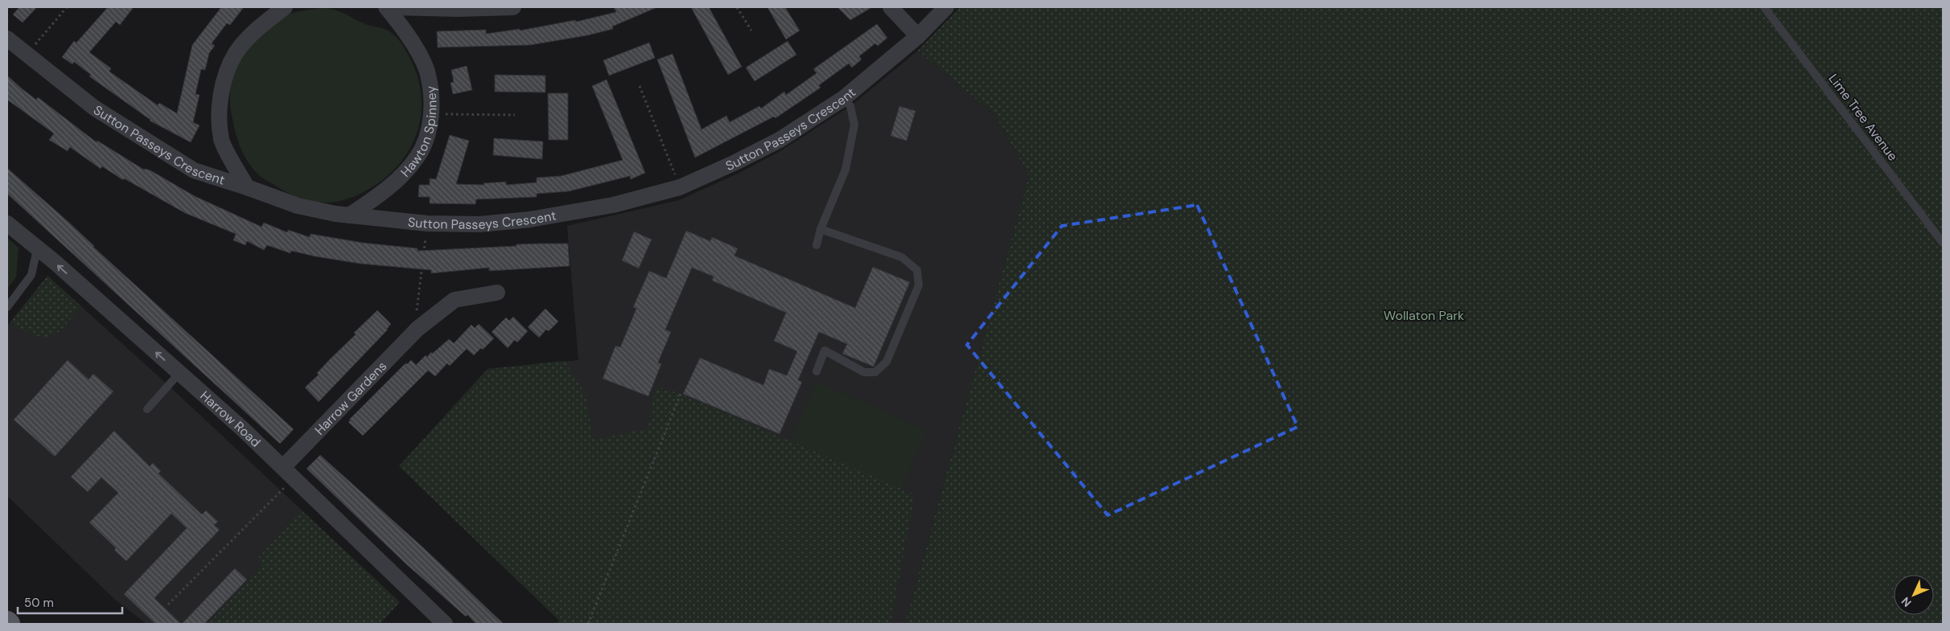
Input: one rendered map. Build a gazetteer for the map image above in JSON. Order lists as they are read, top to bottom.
{
  "streets": {
    "street": [
      "Sutton Passeys Crescent",
      "Hawton Spinney",
      "Harrow Gardens",
      "Harrow Road"
    ],
    "lane": ["Lime Tree Avenue"]
  },
  "crossings": [
    ["Sutton Passeys Crescent", "Hawton Spinney"],
    ["Harrow Gardens", "Harrow Road"]
  ],
  "parks": ["Wollaton Park"],
  "scale_bar": "50 m",
  "north": "bottom left"
}
